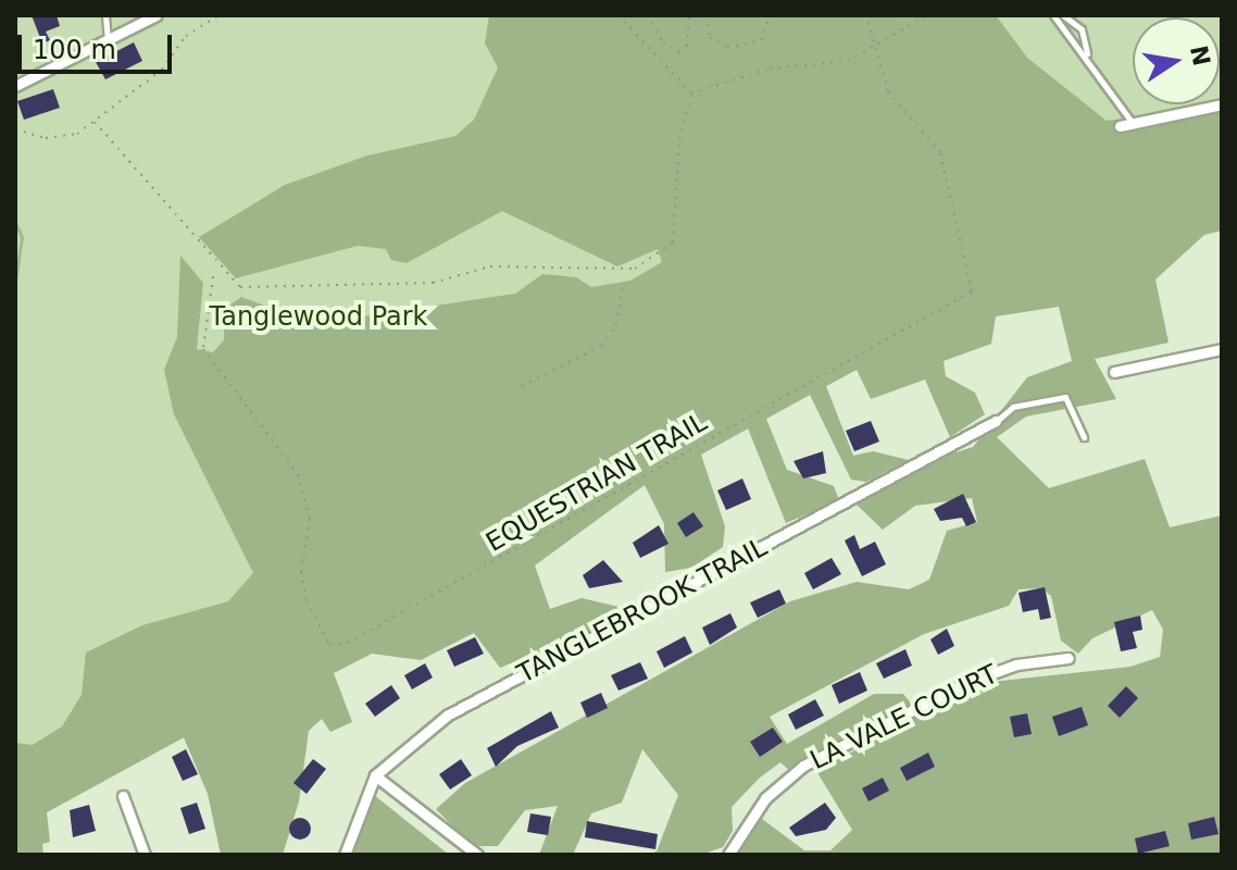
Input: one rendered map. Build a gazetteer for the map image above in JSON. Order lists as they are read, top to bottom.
{
  "streets": {
    "street": ["TANGLEBROOK TRAIL", "LA VALE COURT"],
    "path": ["EQUESTRIAN TRAIL"]
  },
  "parks": ["Tanglewood Park"],
  "scale_bar": "100 m",
  "north": "right"
}
